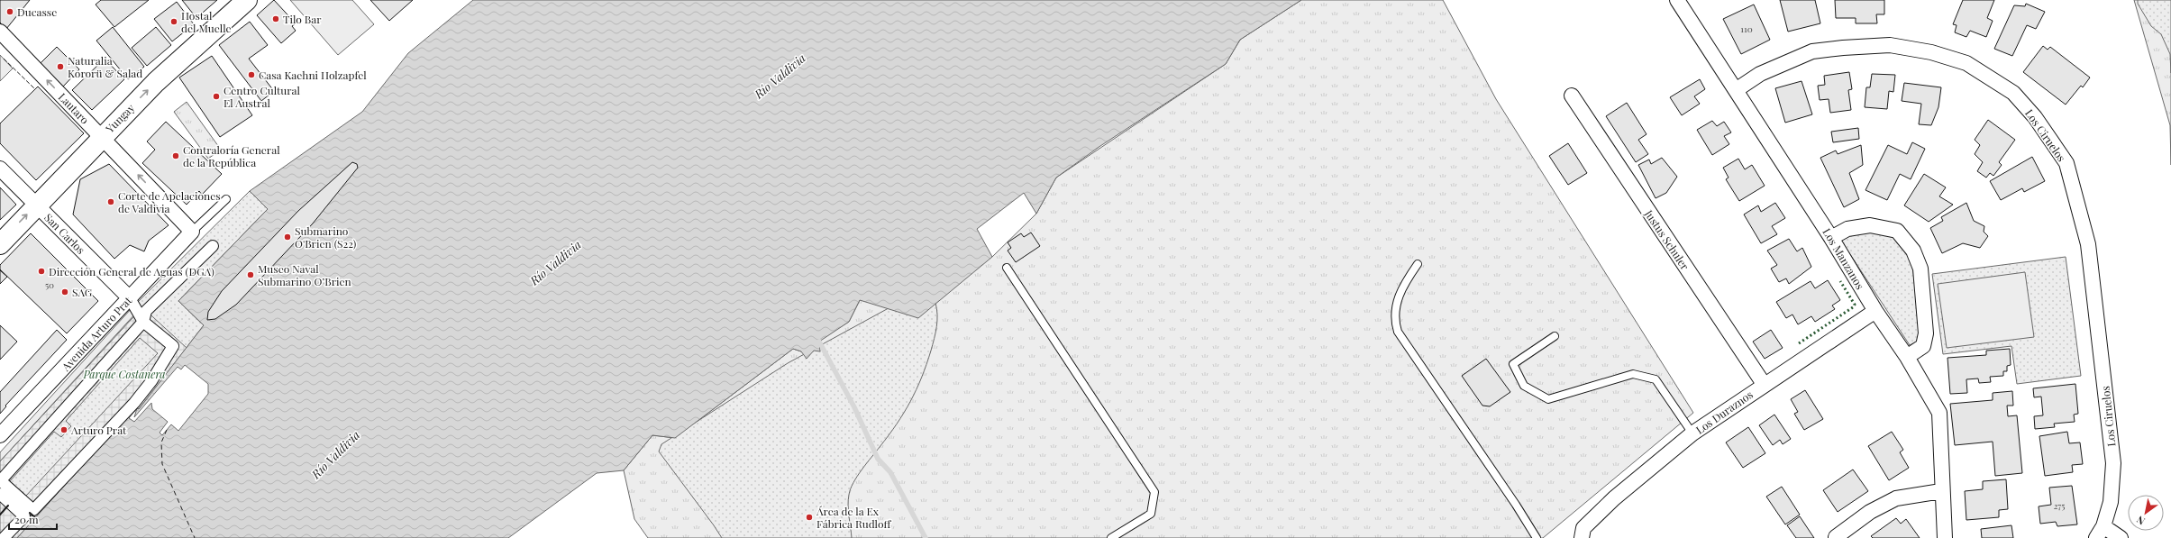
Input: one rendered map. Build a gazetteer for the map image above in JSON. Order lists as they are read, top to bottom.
{
  "streets": {
    "main road": ["Yungay"],
    "street": [
      "Lautaro",
      "Los Ciruelos",
      "San Carlos",
      "Justus Schuler",
      "Los Manzanos",
      "Avenida Arturo Prat",
      "Los Duraznos"
    ]
  },
  "crossings": [
    ["Lautaro", "Yungay"],
    ["Lautaro", "Avenida Arturo Prat"],
    ["Yungay", "San Carlos"],
    ["Los Ciruelos", "Los Manzanos"],
    ["San Carlos", "Avenida Arturo Prat"],
    ["Justus Schuler", "Los Duraznos"],
    ["Los Manzanos", "Los Duraznos"]
  ],
  "one_way": ["Lautaro", "Yungay"],
  "water": ["Río Valdivia"],
  "parks": ["Parque Costanera"],
  "places": [
    "Ducasse",
    "Tilo Bar",
    "Hostal del Muelle",
    "Naturalia Kororü & Salad",
    "Casa Kaehni Holzapfel",
    "Centro Cultural El Austral",
    "Contraloría General de la República",
    "Corte de Apelaciones de Valdivia",
    "Submarino O'Brien (S22)",
    "Dirección General de Aguas (DGA)",
    "Museo Naval Submarino O’Brien",
    "SAG",
    "Arturo Prat",
    "Área de la Ex Fábrica Rudloff"
  ],
  "house_numbers": ["110", "50", "275"],
  "scale_bar": "20 m",
  "north": "bottom left"
}
